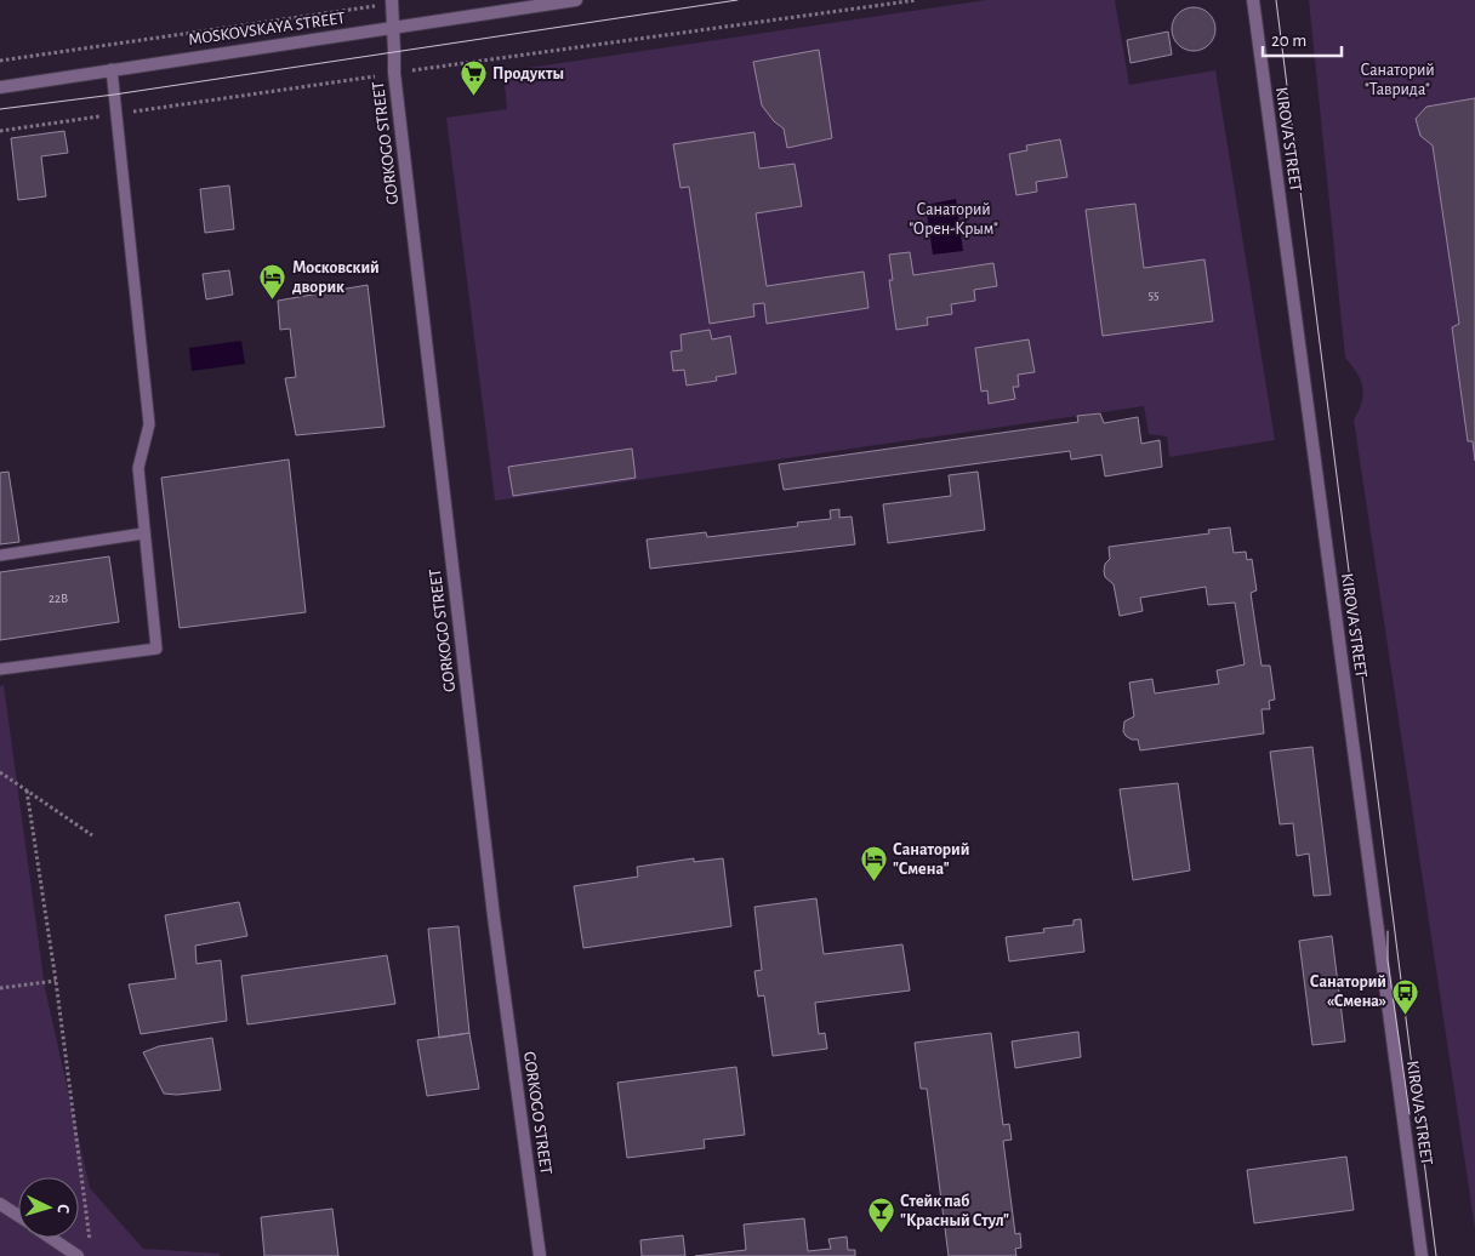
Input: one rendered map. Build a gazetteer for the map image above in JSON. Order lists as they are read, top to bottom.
{
  "streets": {
    "street": ["MOSKOVSKAYA STREET", "KIROVA STREET", "GORKOGO STREET"]
  },
  "crossings": [
    ["MOSKOVSKAYA STREET", "GORKOGO STREET"]
  ],
  "parks": ["Санаторий \"Таврида\"", "Санаторий \"Орен-Крым\""],
  "places": {
    "supermarket": ["Продукты"],
    "hotel": ["Московский дворик", "Санаторий \"Смена\""],
    "bus stop": ["Санаторий «Смена»"],
    "bar": ["Стейк паб \"Красный Стул\""]
  },
  "house_numbers": ["55", "22В"],
  "scale_bar": "20 m",
  "north": "right"
}
